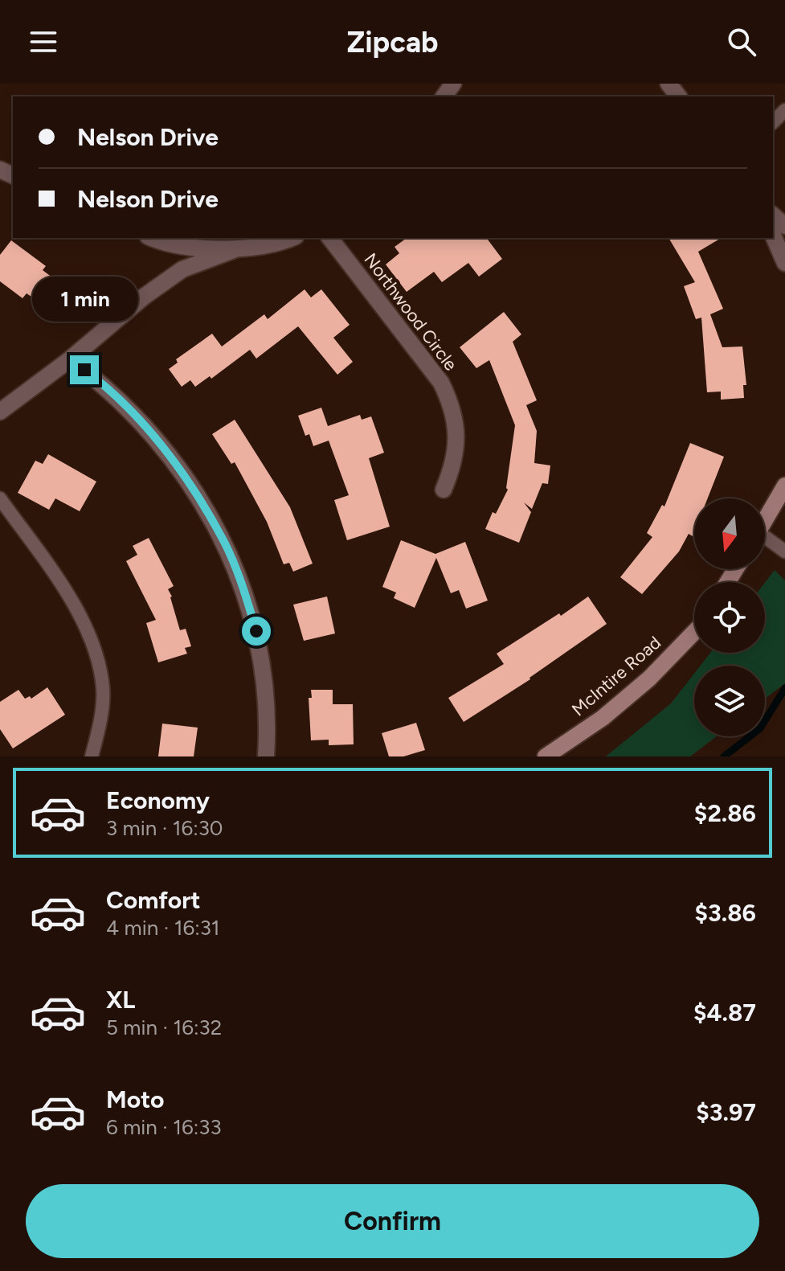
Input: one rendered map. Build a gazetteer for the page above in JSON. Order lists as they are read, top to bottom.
{
  "streets": {
    "main road": ["McIntire Road"],
    "street": ["Northwood Circle"]
  },
  "north": "bottom",
  "page": {
    "header": "Zipcab",
    "banner": ["Nelson Drive", "Nelson Drive"],
    "bubble": "1 min",
    "list": [
      {
        "name": "Economy",
        "note": "3 min · 16:30",
        "value": "$2.86"
      },
      {
        "name": "Comfort",
        "note": "4 min · 16:31",
        "value": "$3.86"
      },
      {
        "name": "XL",
        "note": "5 min · 16:32",
        "value": "$4.87"
      },
      {
        "name": "Moto",
        "note": "6 min · 16:33",
        "value": "$3.97"
      }
    ],
    "buttons": "Confirm"
  }
}
